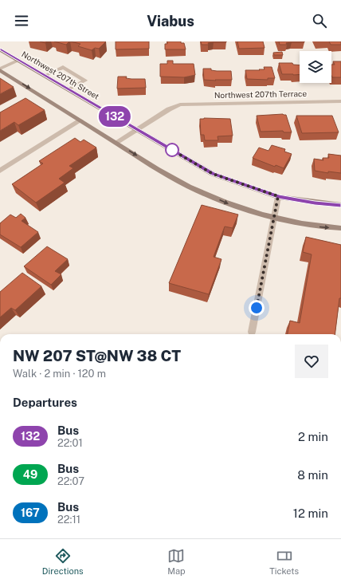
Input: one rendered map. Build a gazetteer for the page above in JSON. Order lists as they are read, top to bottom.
{
  "streets": {
    "street": ["Northwest 207th Street", "Northwest 207th Terrace"]
  },
  "crossings": [
    ["Northwest 207th Street", "Northwest 207th Terrace"]
  ],
  "lines": ["bus line 132"],
  "page": {
    "header": "Viabus",
    "on_map": "132",
    "heading": [
      ["NW 207 ST@NW 38 CT", "Walk · 2 min · 120 m"],
      "Departures"
    ],
    "list": [
      {
        "mark": "132",
        "name": "Bus",
        "note": "22:01",
        "value": "2 min"
      },
      {
        "mark": "49",
        "name": "Bus",
        "note": "22:07",
        "value": "8 min"
      },
      {
        "mark": "167",
        "name": "Bus",
        "note": "22:11",
        "value": "12 min"
      }
    ],
    "tabs": ["Directions", "Map", "Tickets"]
  }
}
